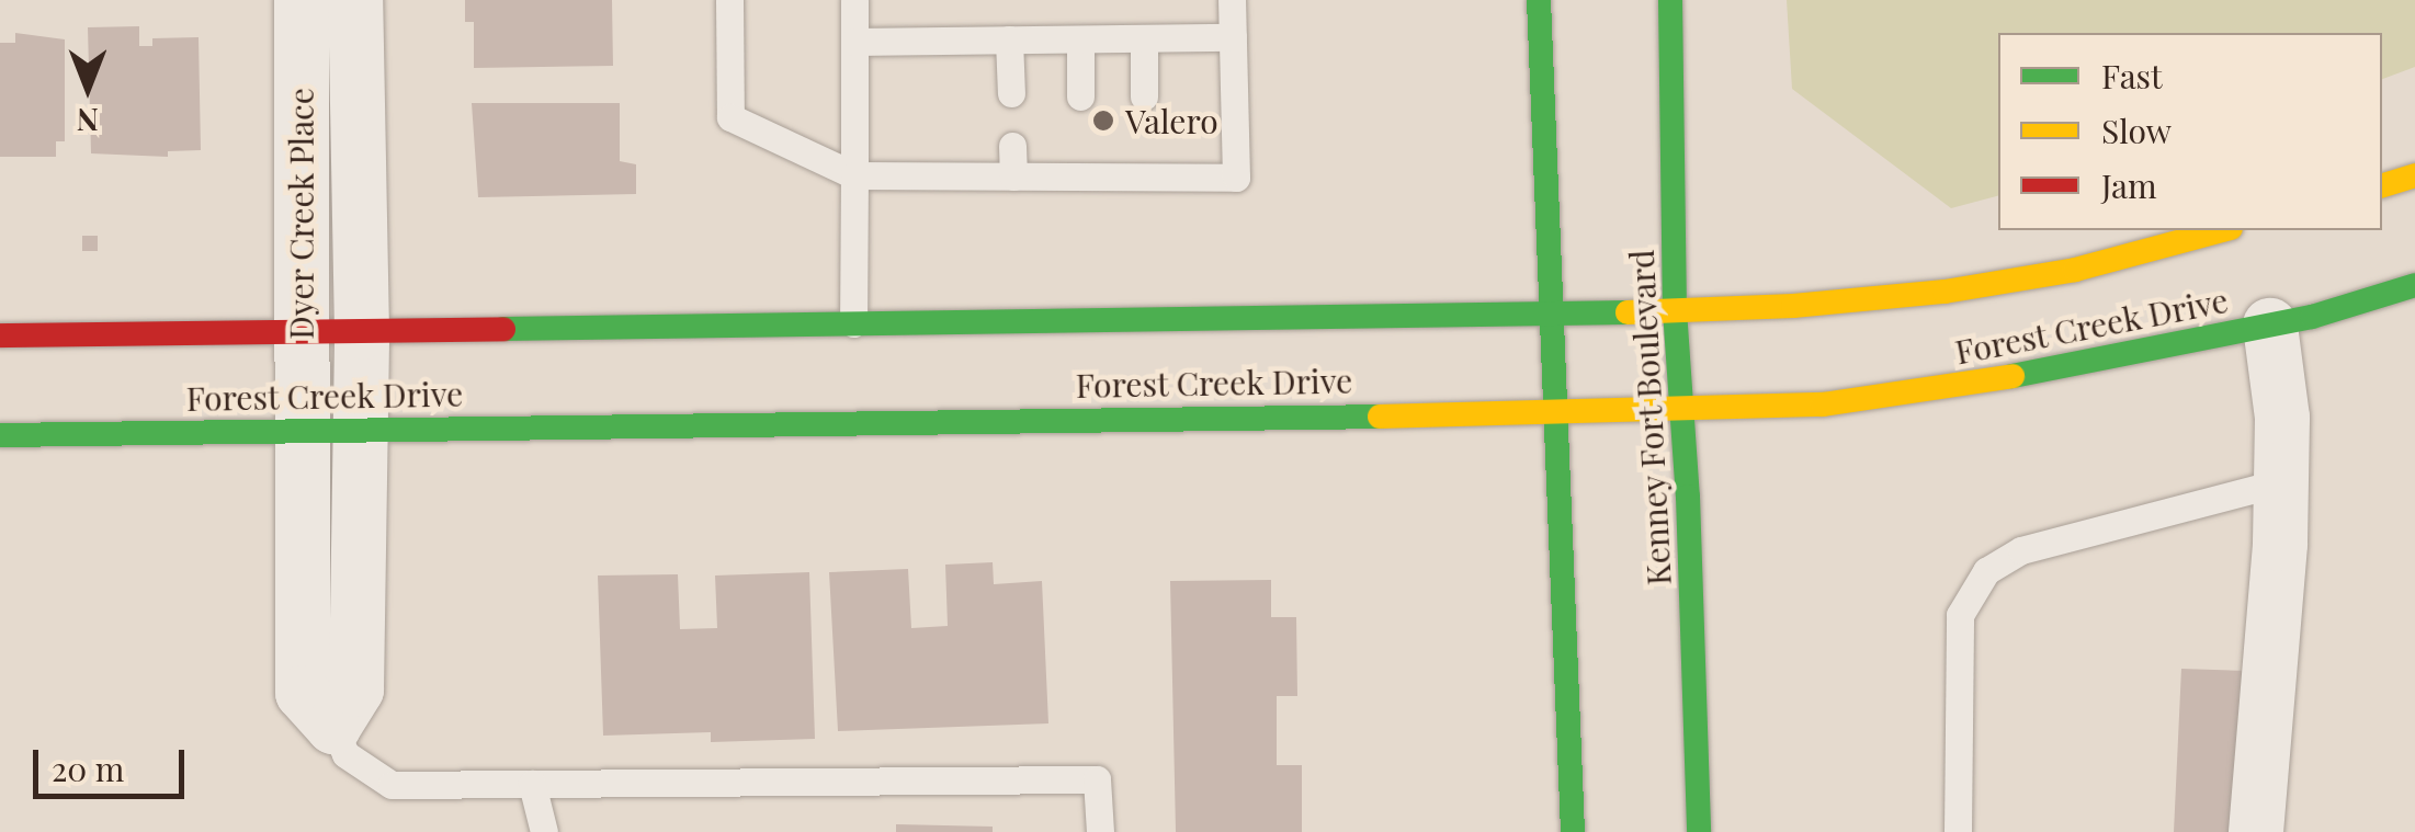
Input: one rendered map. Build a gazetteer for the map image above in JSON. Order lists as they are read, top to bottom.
{
  "streets": {
    "street": ["Dyer Creek Place", "Forest Creek Drive", "Kenney Fort Boulevard"]
  },
  "crossings": [
    ["Dyer Creek Place", "Forest Creek Drive"],
    ["Forest Creek Drive", "Kenney Fort Boulevard"]
  ],
  "places": ["Valero"],
  "legend": ["Fast", "Slow", "Jam"],
  "scale_bar": "20 m",
  "north": "bottom"
}
